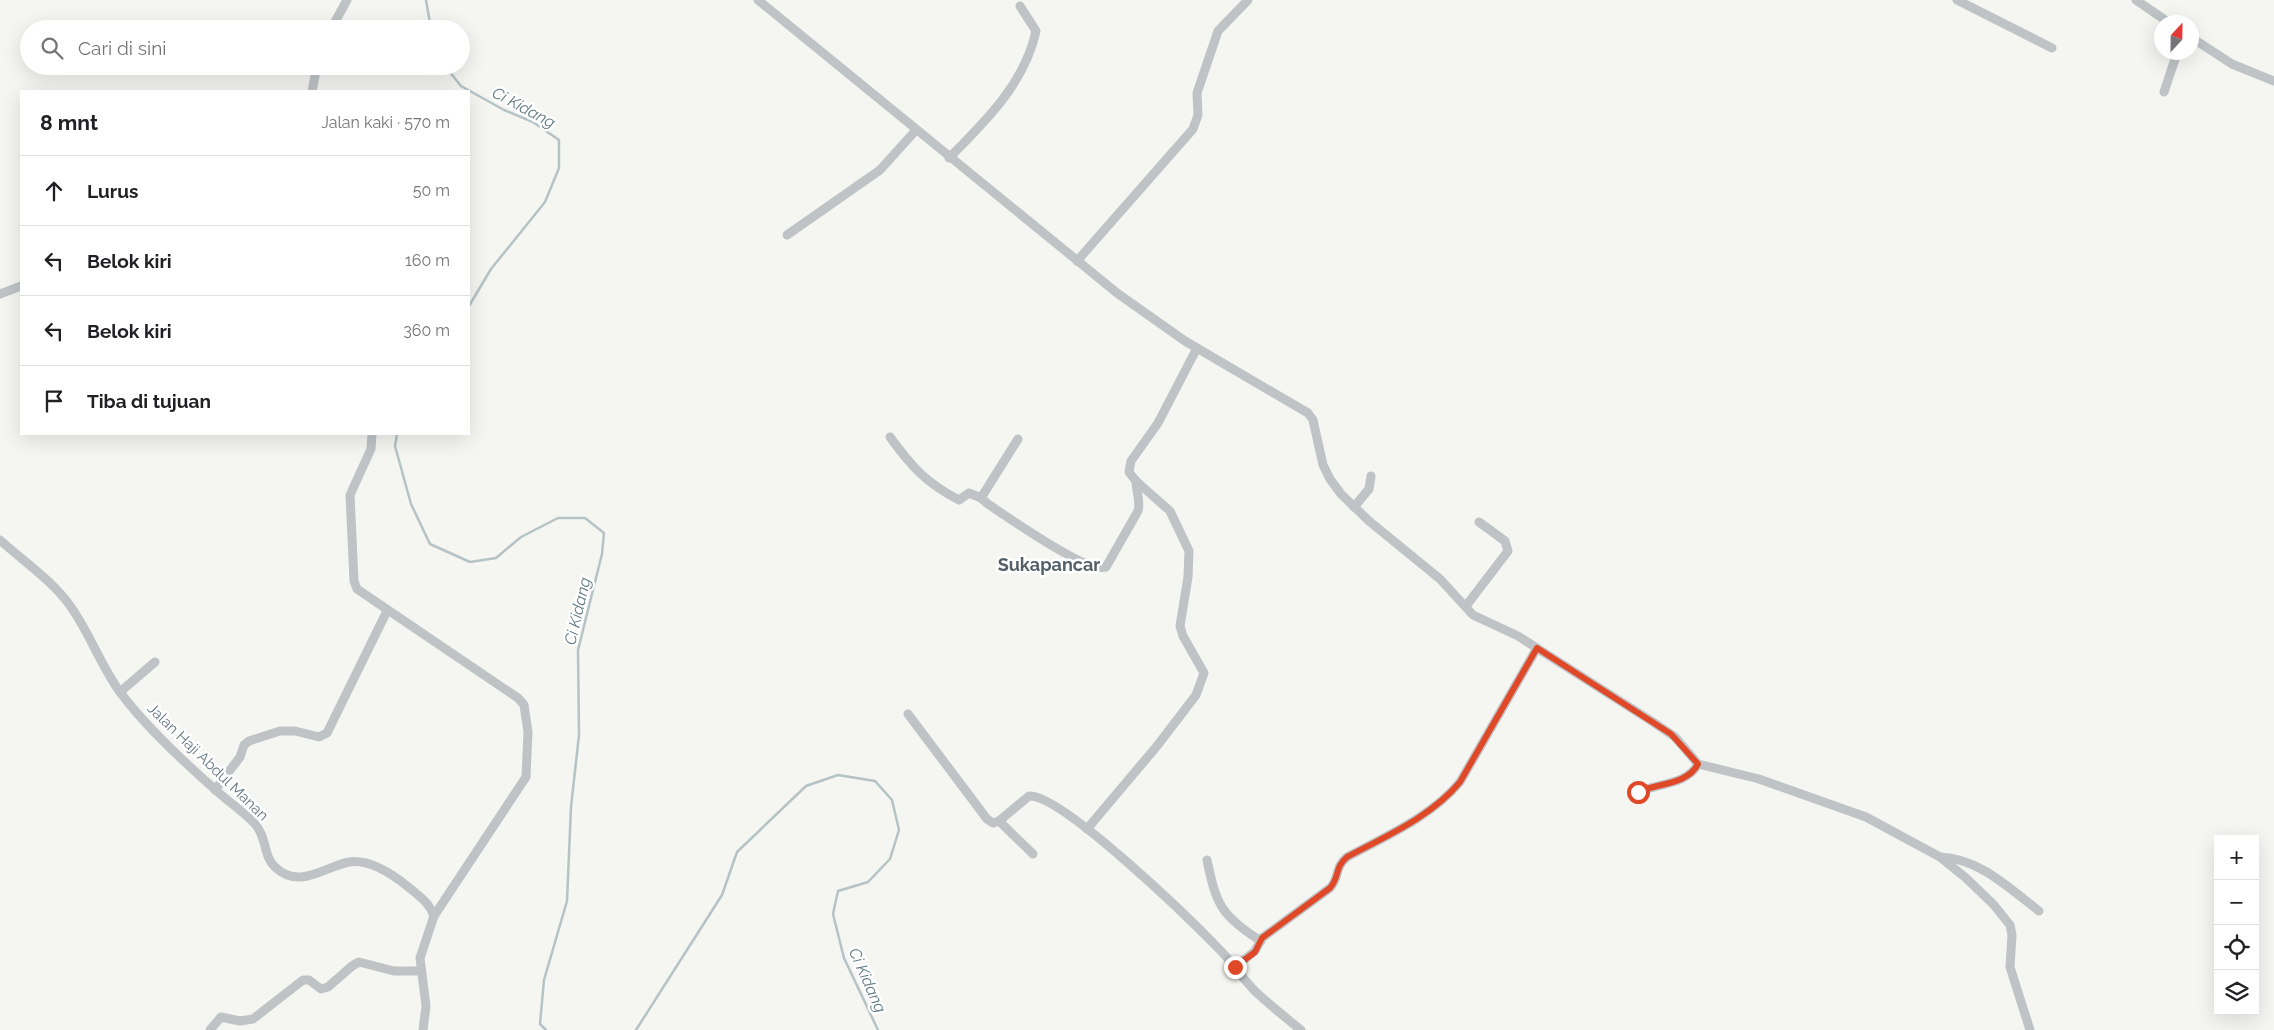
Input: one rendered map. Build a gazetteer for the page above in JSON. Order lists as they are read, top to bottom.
{
  "streets": {
    "street": ["Jalan Haji Abdul Manan"]
  },
  "districts": ["Sukapancar"],
  "water": ["Ci Kidang"],
  "north": "top",
  "page": {
    "search": "Cari di sini",
    "heading": ["8 mnt", "Jalan kaki · 570 m"],
    "list": [
      ["Lurus", "50 m"],
      ["Belok kiri", "160 m"],
      ["Belok kiri", "360 m"],
      "Tiba di tujuan"
    ],
    "map_buttons": ["+", "−"]
  }
}
